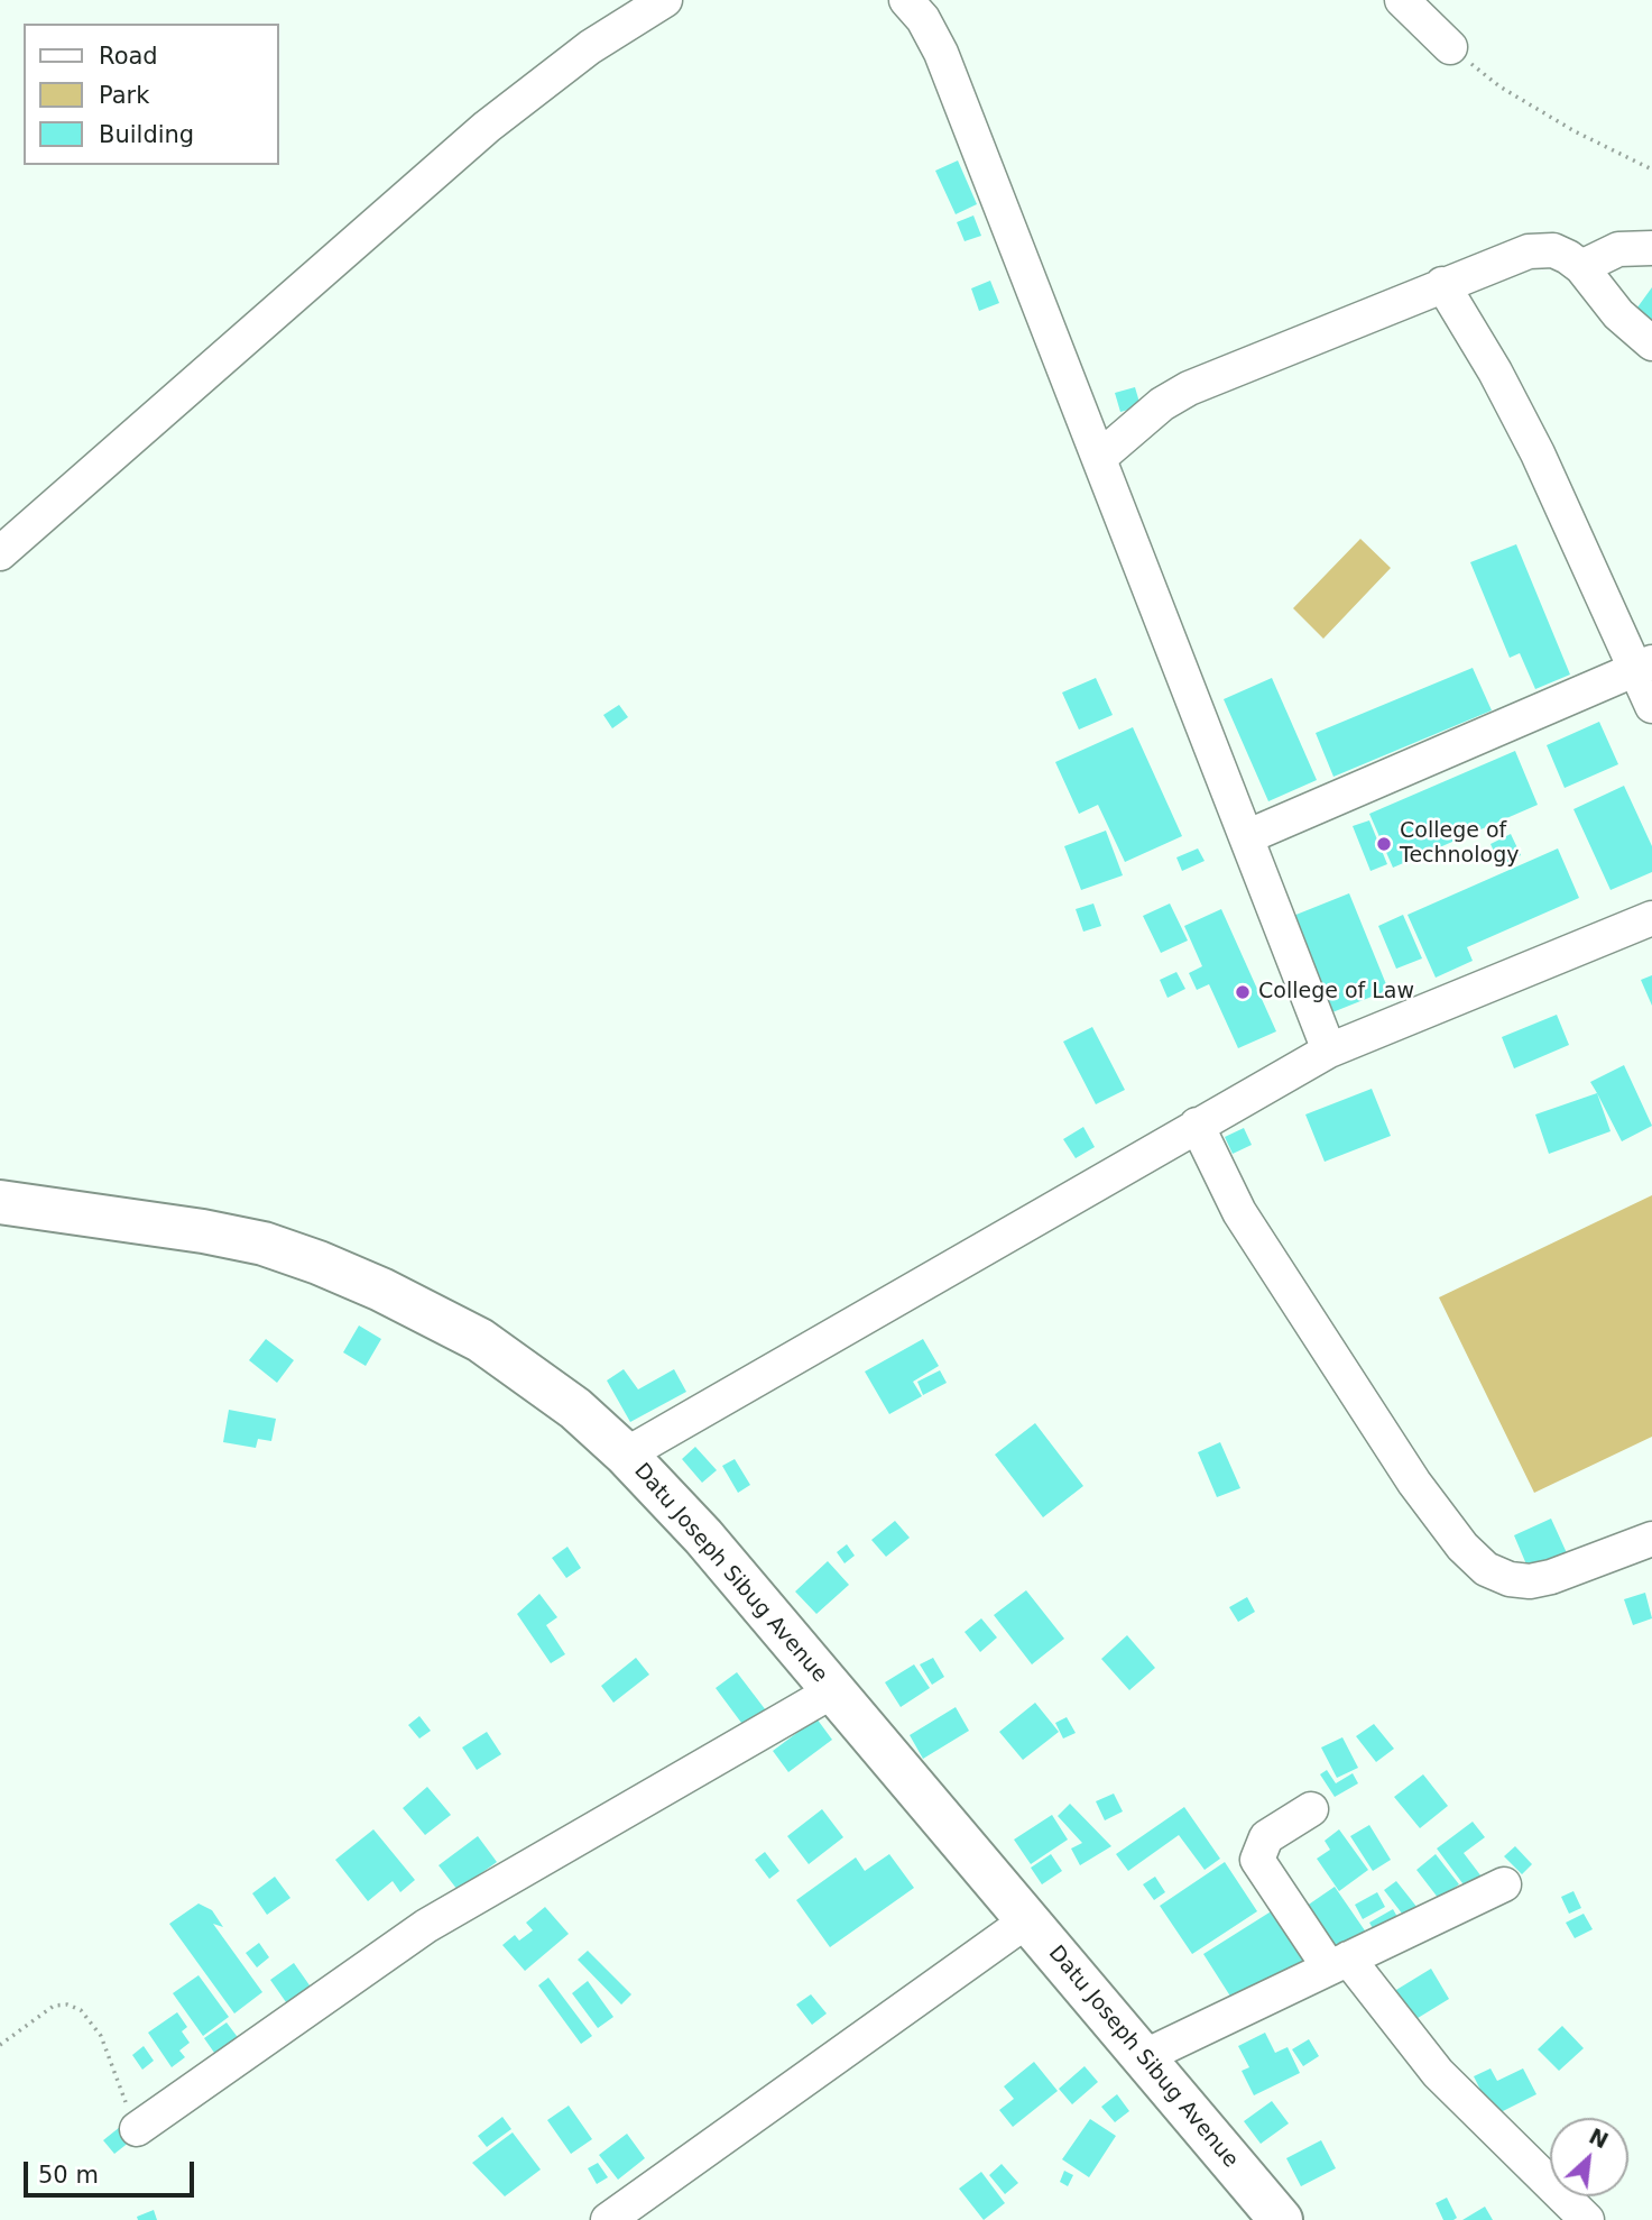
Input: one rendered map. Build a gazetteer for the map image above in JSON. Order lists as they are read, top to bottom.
{
  "streets": {
    "main road": ["Datu Joseph Sibug Avenue"]
  },
  "places": ["College of Technology", "College of Law"],
  "legend": ["Road", "Park", "Building"],
  "scale_bar": "50 m",
  "north": "top right"
}
